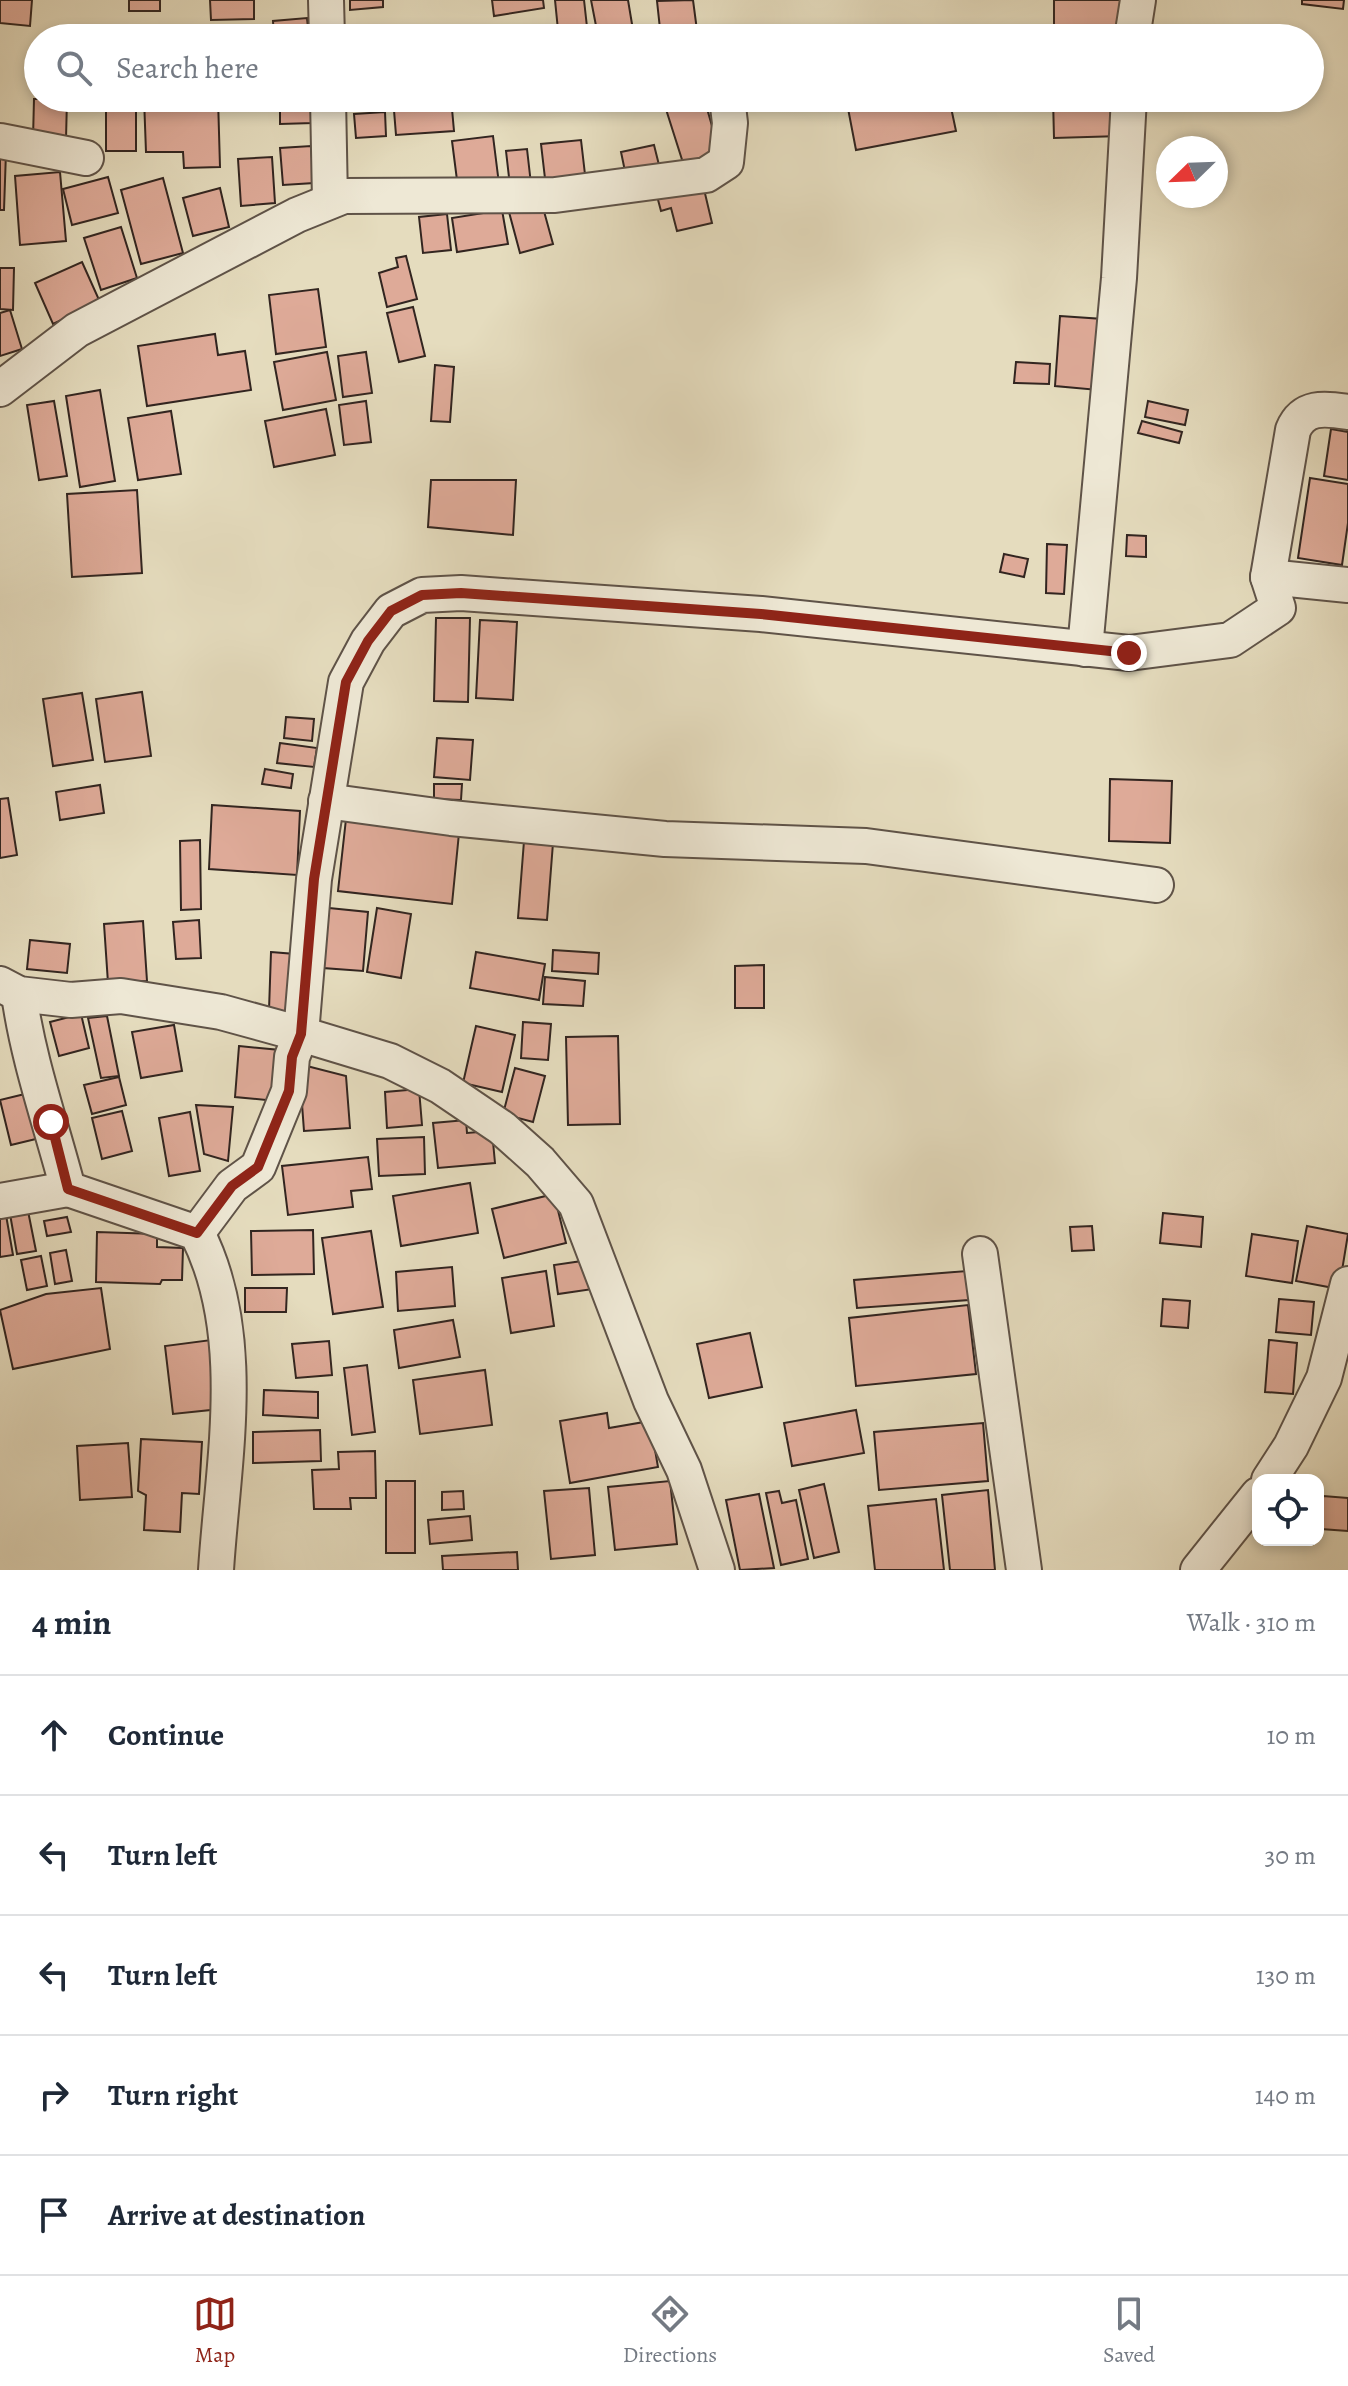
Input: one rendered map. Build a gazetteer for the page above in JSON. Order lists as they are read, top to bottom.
{
  "north": "bottom left",
  "page": {
    "search": "Search here",
    "heading": ["4 min", "Walk · 310 m"],
    "list": [
      ["Continue", "10 m"],
      ["Turn left", "30 m"],
      ["Turn left", "130 m"],
      ["Turn right", "140 m"],
      "Arrive at destination"
    ],
    "nav": ["Map", "Directions", "Saved"]
  }
}
